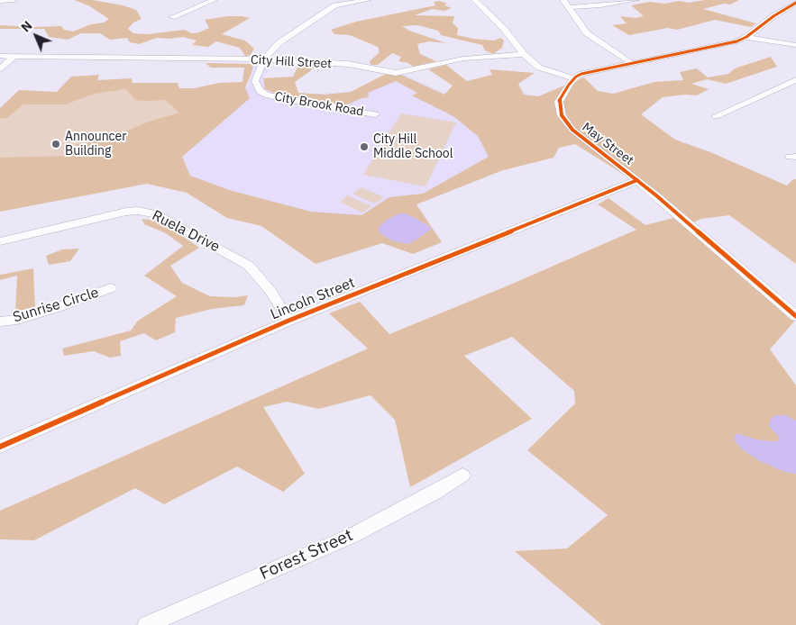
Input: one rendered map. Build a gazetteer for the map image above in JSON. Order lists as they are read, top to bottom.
{
  "streets": {
    "street": [
      "City Hill Street",
      "City Brook Road",
      "May Street",
      "Ruela Drive",
      "Lincoln Street",
      "Sunrise Circle",
      "Forest Street"
    ]
  },
  "crossings": [
    ["City Hill Street", "City Brook Road"],
    ["May Street", "Lincoln Street"],
    ["Ruela Drive", "Lincoln Street"]
  ],
  "places": ["Announcer Building", "City Hill Middle School"],
  "north": "top left"
}
